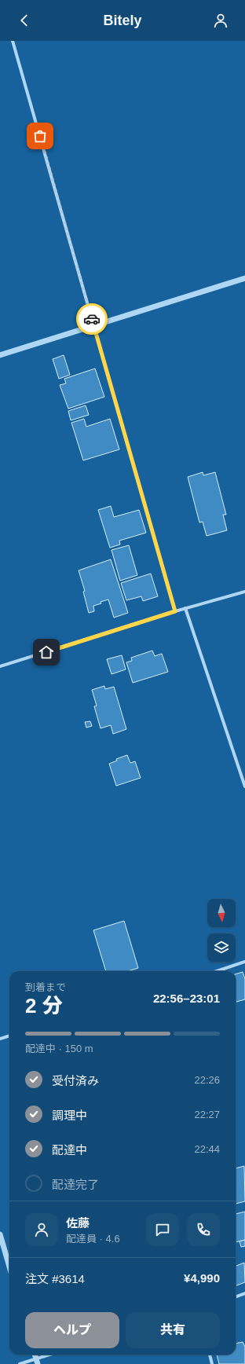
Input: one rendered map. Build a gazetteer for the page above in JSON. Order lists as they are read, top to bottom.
{
  "north": "bottom",
  "page": {
    "header": "Bitely",
    "heading": ["2 分", "到着まで", "22:56–23:01"],
    "panel": [
      "佐藤",
      "配達員 · 4.6",
      "注文 #3614",
      "¥4,990"
    ],
    "bar": "配達中 · 150 m",
    "list": [
      ["受付済み", "22:26"],
      ["調理中", "22:27"],
      ["配達中", "22:44"],
      "配達完了"
    ],
    "buttons": ["ヘルプ", "共有"]
  }
}
